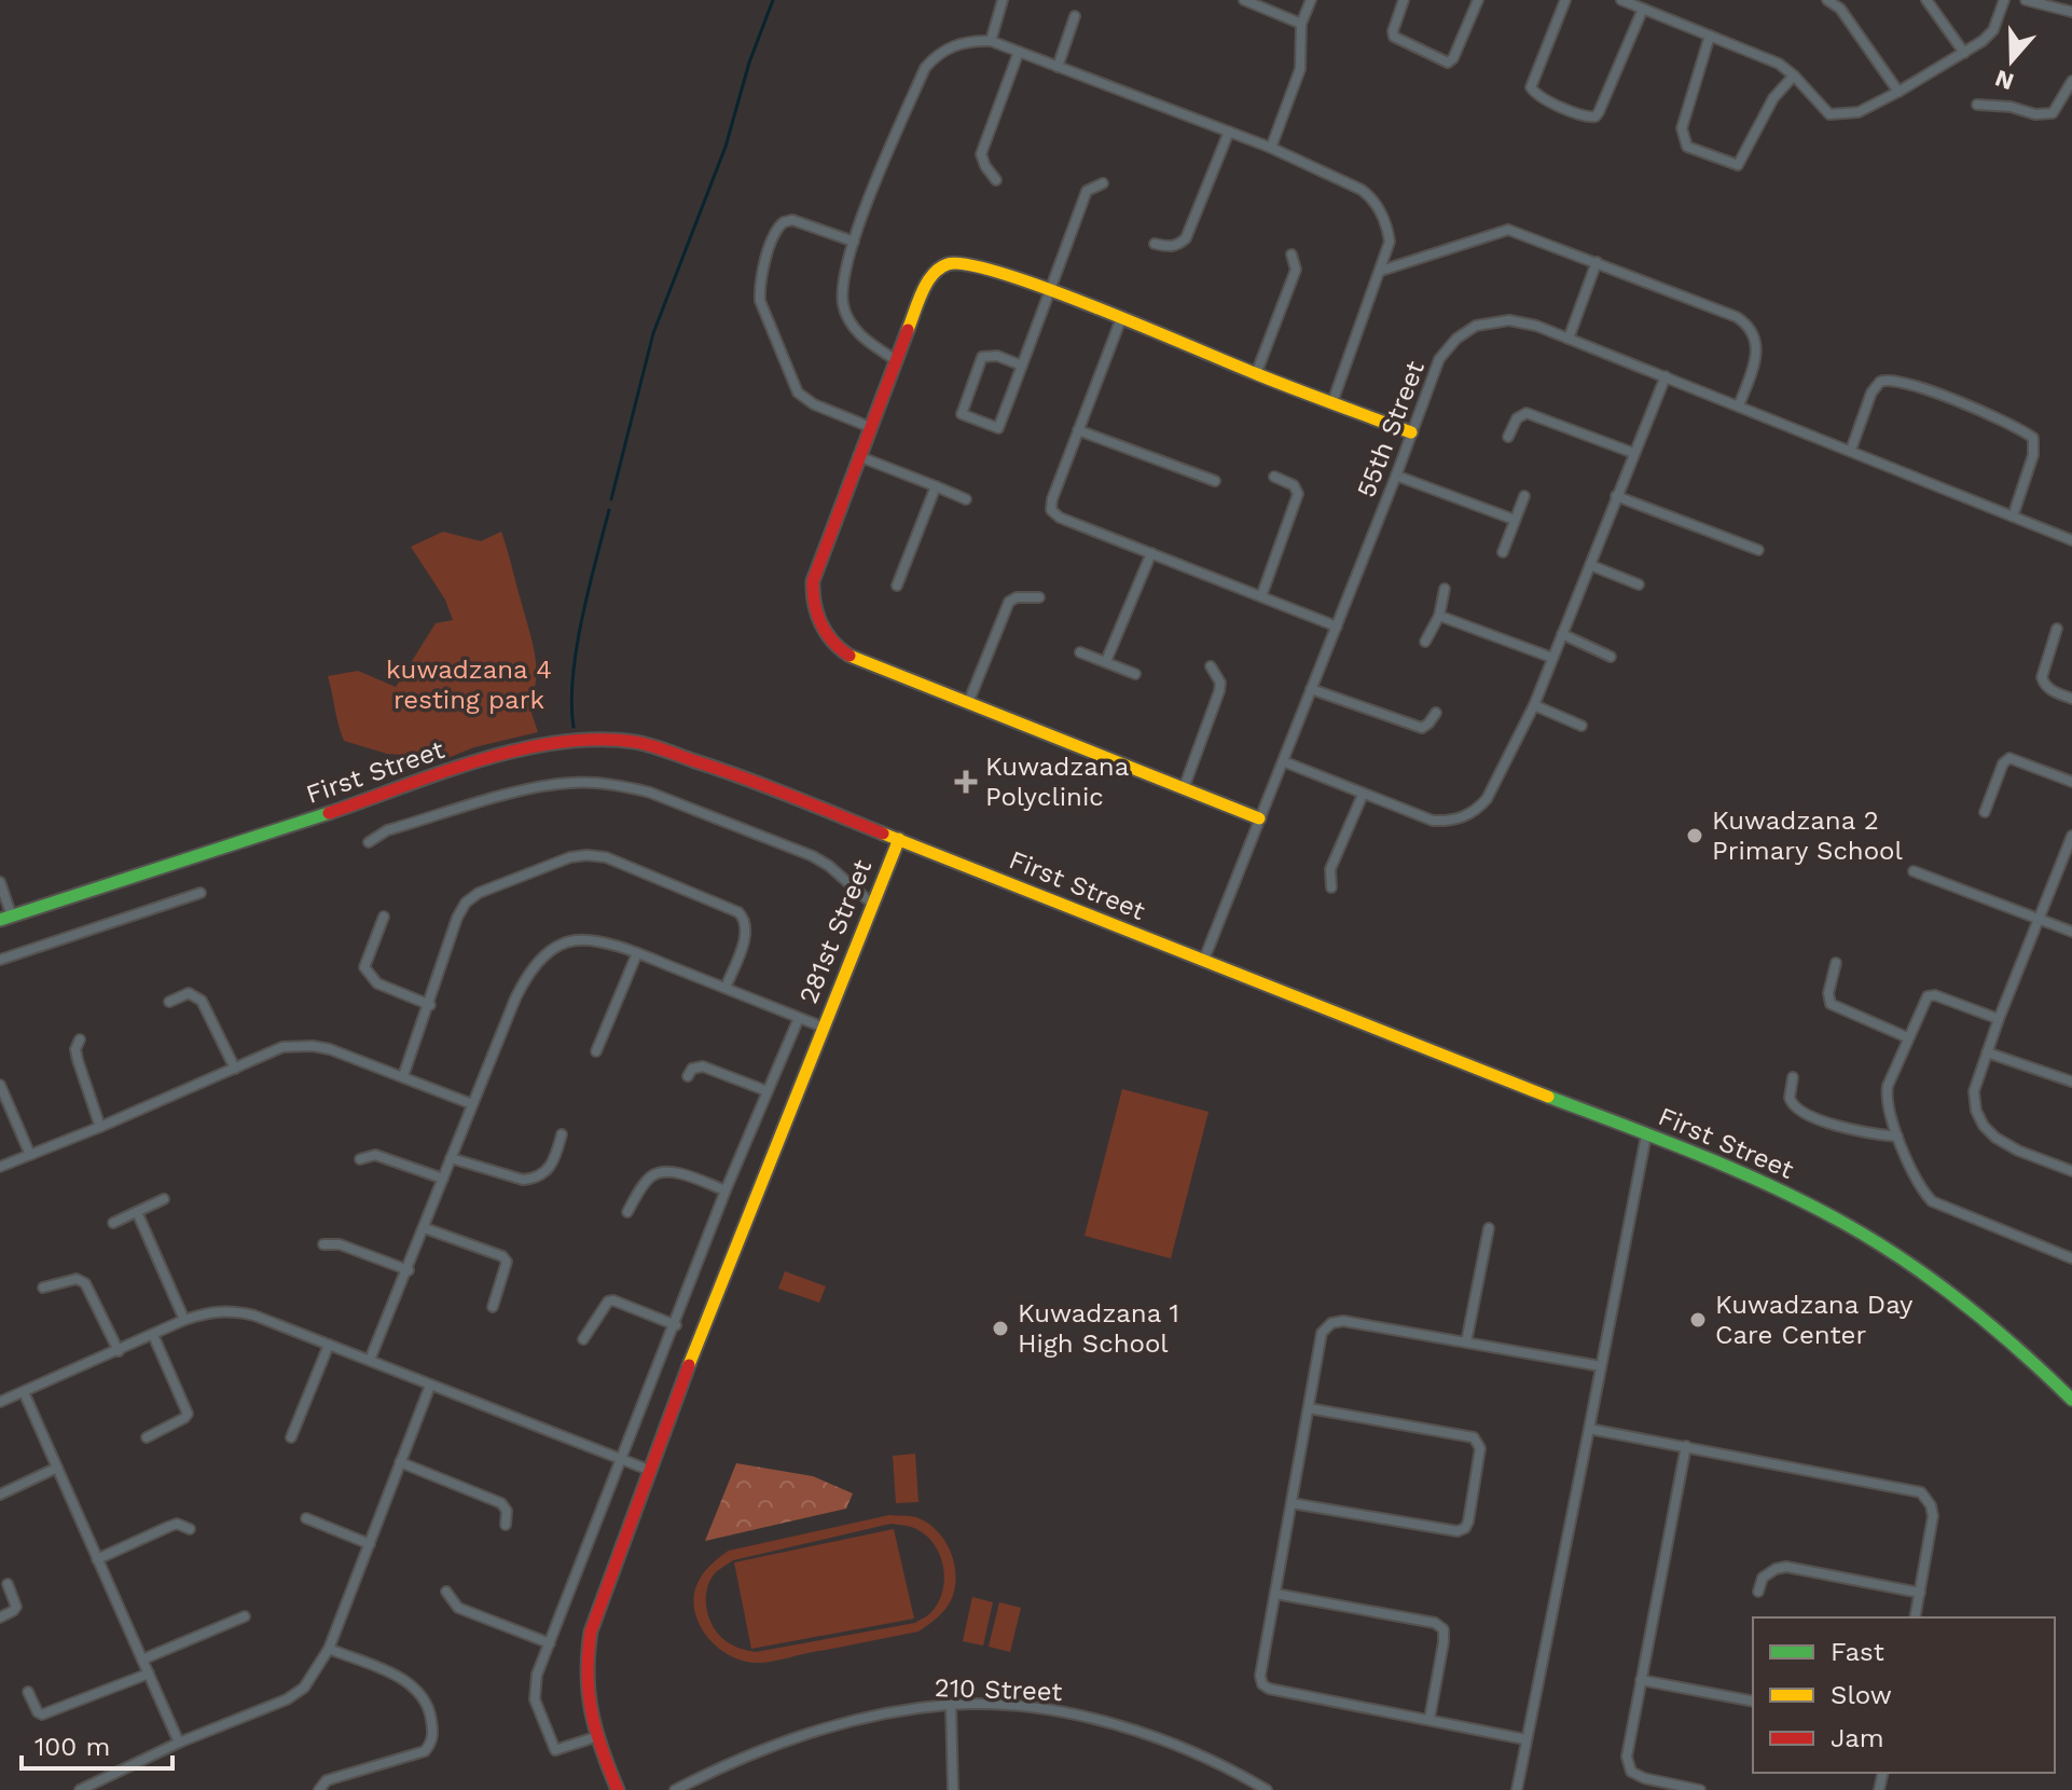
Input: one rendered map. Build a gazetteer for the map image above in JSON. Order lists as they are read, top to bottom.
{
  "streets": {
    "street": [
      "55th Street",
      "First Street",
      "281st Street",
      "210 Street"
    ]
  },
  "crossings": [
    ["55th Street", "First Street"],
    ["First Street", "281st Street"]
  ],
  "parks": ["kuwadzana 4 resting park"],
  "places": {
    "health": ["Kuwadzana Polyclinic"],
    "other": ["Kuwadzana 2 Primary School", "Kuwadzana Day Care Center", "Kuwadzana 1 High School"]
  },
  "legend": ["Fast", "Slow", "Jam"],
  "scale_bar": "100 m",
  "north": "bottom"
}
